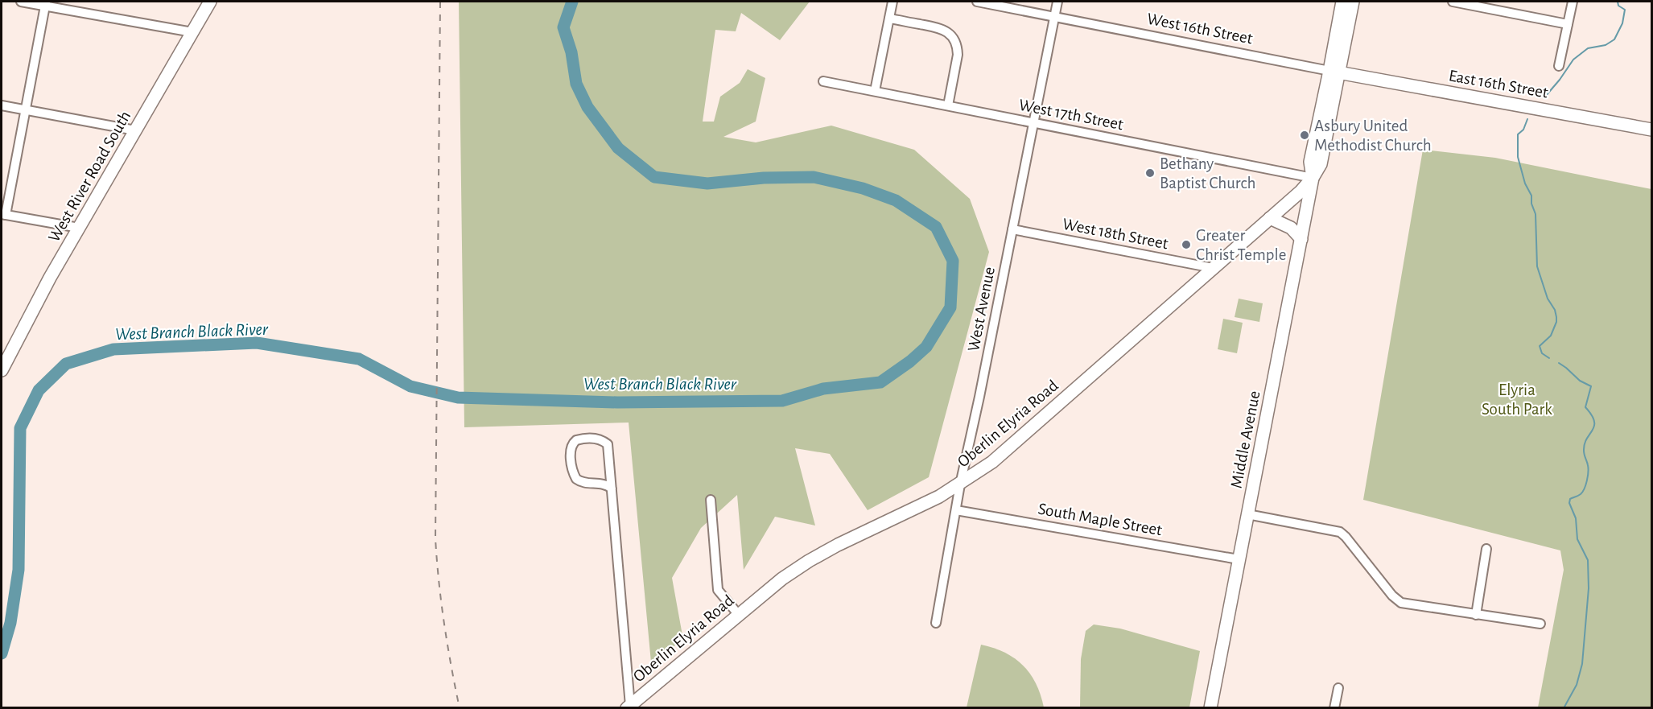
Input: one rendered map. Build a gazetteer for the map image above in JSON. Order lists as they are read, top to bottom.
{
  "streets": {
    "main road": [
      "East 16th Street",
      "West River Road South",
      "Oberlin Elyria Road",
      "Middle Avenue"
    ],
    "street": [
      "West 16th Street",
      "West 17th Street",
      "West 18th Street",
      "West Avenue",
      "South Maple Street"
    ]
  },
  "crossings": [
    ["West 16th Street", "East 16th Street"],
    ["West 16th Street", "West Avenue"],
    ["West 16th Street", "Middle Avenue"],
    ["East 16th Street", "Middle Avenue"],
    ["West 17th Street", "West Avenue"],
    ["West 17th Street", "Oberlin Elyria Road"],
    ["West 17th Street", "Middle Avenue"],
    ["West 18th Street", "West Avenue"],
    ["West 18th Street", "Oberlin Elyria Road"],
    ["West Avenue", "Oberlin Elyria Road"],
    ["West Avenue", "South Maple Street"],
    ["Oberlin Elyria Road", "Middle Avenue"],
    ["Middle Avenue", "South Maple Street"]
  ],
  "water": ["West Branch Black River"],
  "parks": ["Elyria South Park"],
  "places": ["Asbury United Methodist Church", "Bethany Baptist Church", "Greater Christ Temple"]
}
